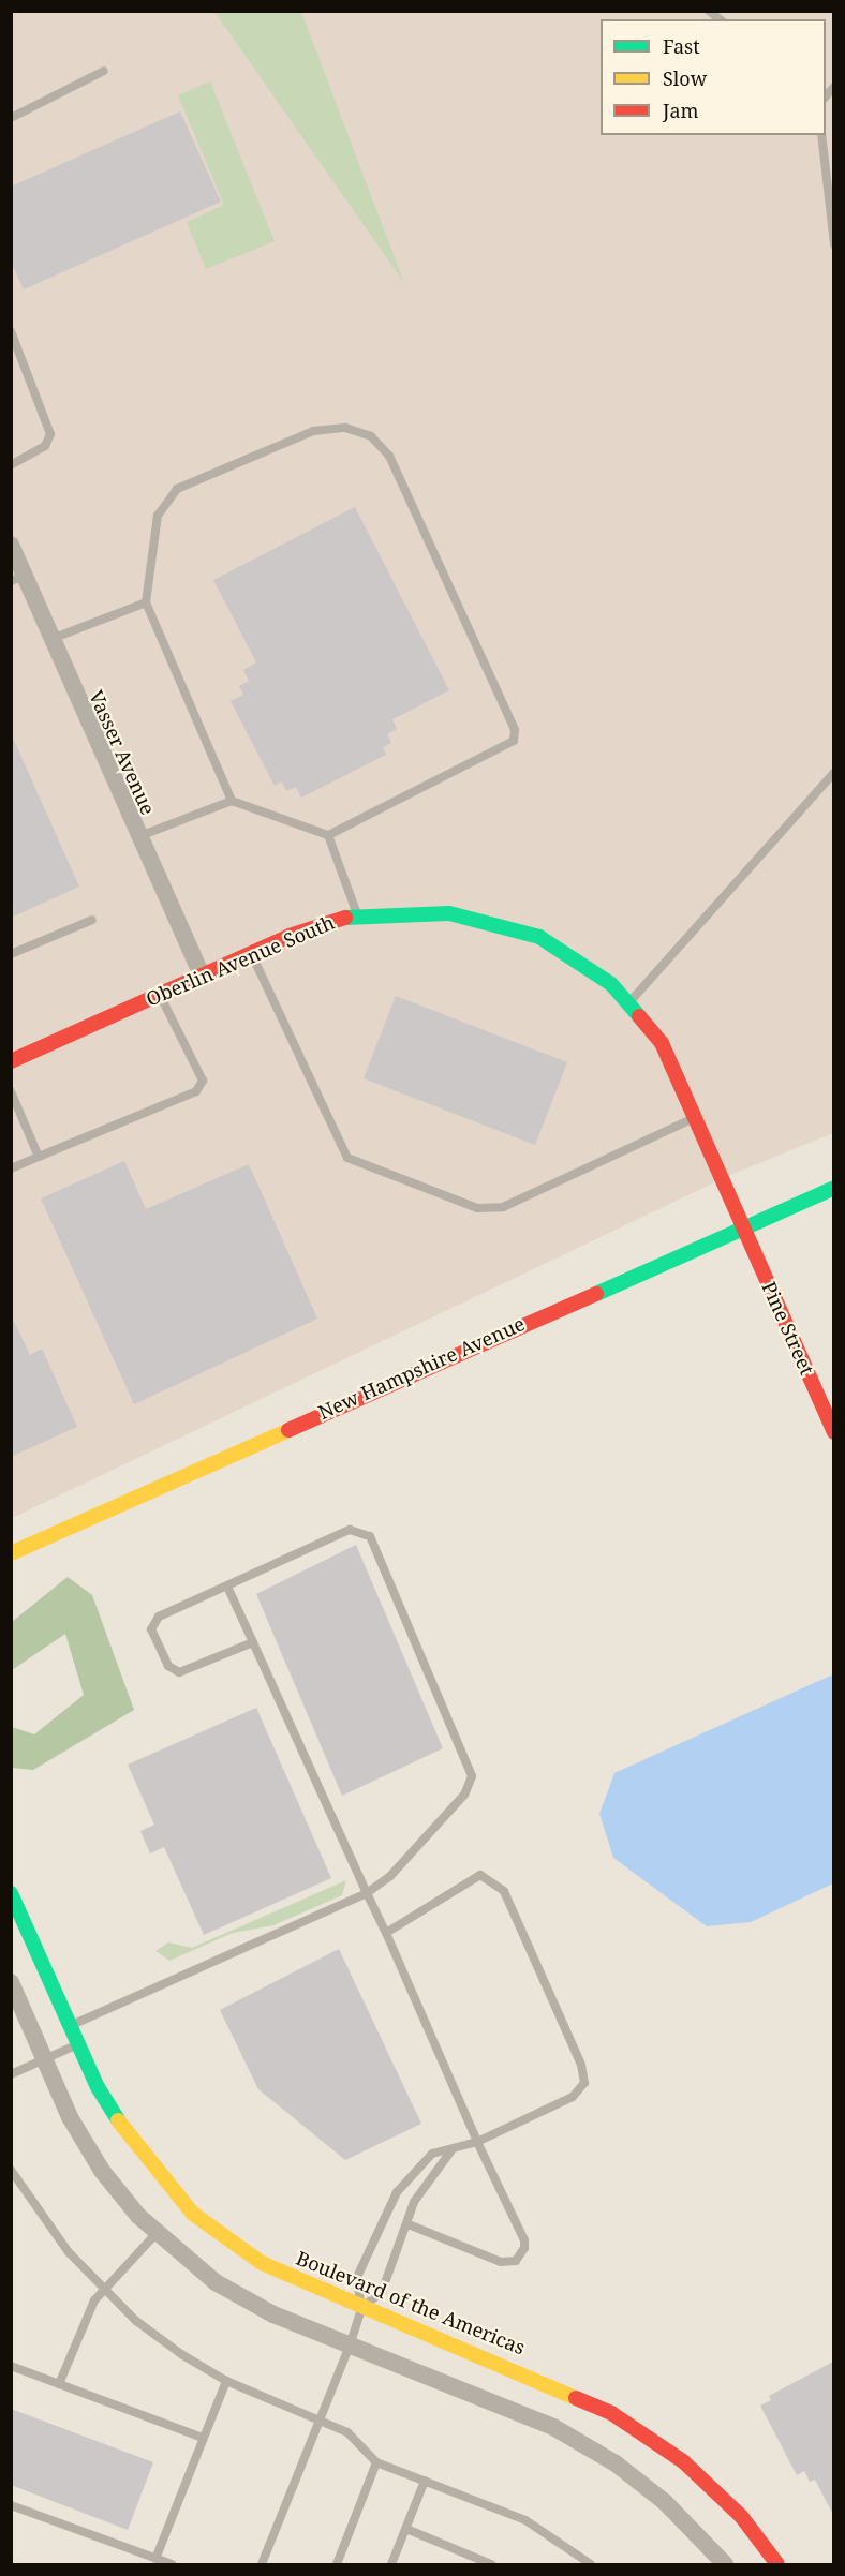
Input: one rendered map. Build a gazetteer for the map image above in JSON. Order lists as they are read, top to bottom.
{
  "streets": {
    "street": [
      "Vasser Avenue",
      "Oberlin Avenue South",
      "Pine Street",
      "New Hampshire Avenue",
      "Boulevard of the Americas"
    ]
  },
  "crossings": [
    ["Vasser Avenue", "Oberlin Avenue South"],
    ["Oberlin Avenue South", "Pine Street"],
    ["Oberlin Avenue South", "New Hampshire Avenue"],
    ["Pine Street", "New Hampshire Avenue"]
  ],
  "legend": ["Fast", "Slow", "Jam"]
}
